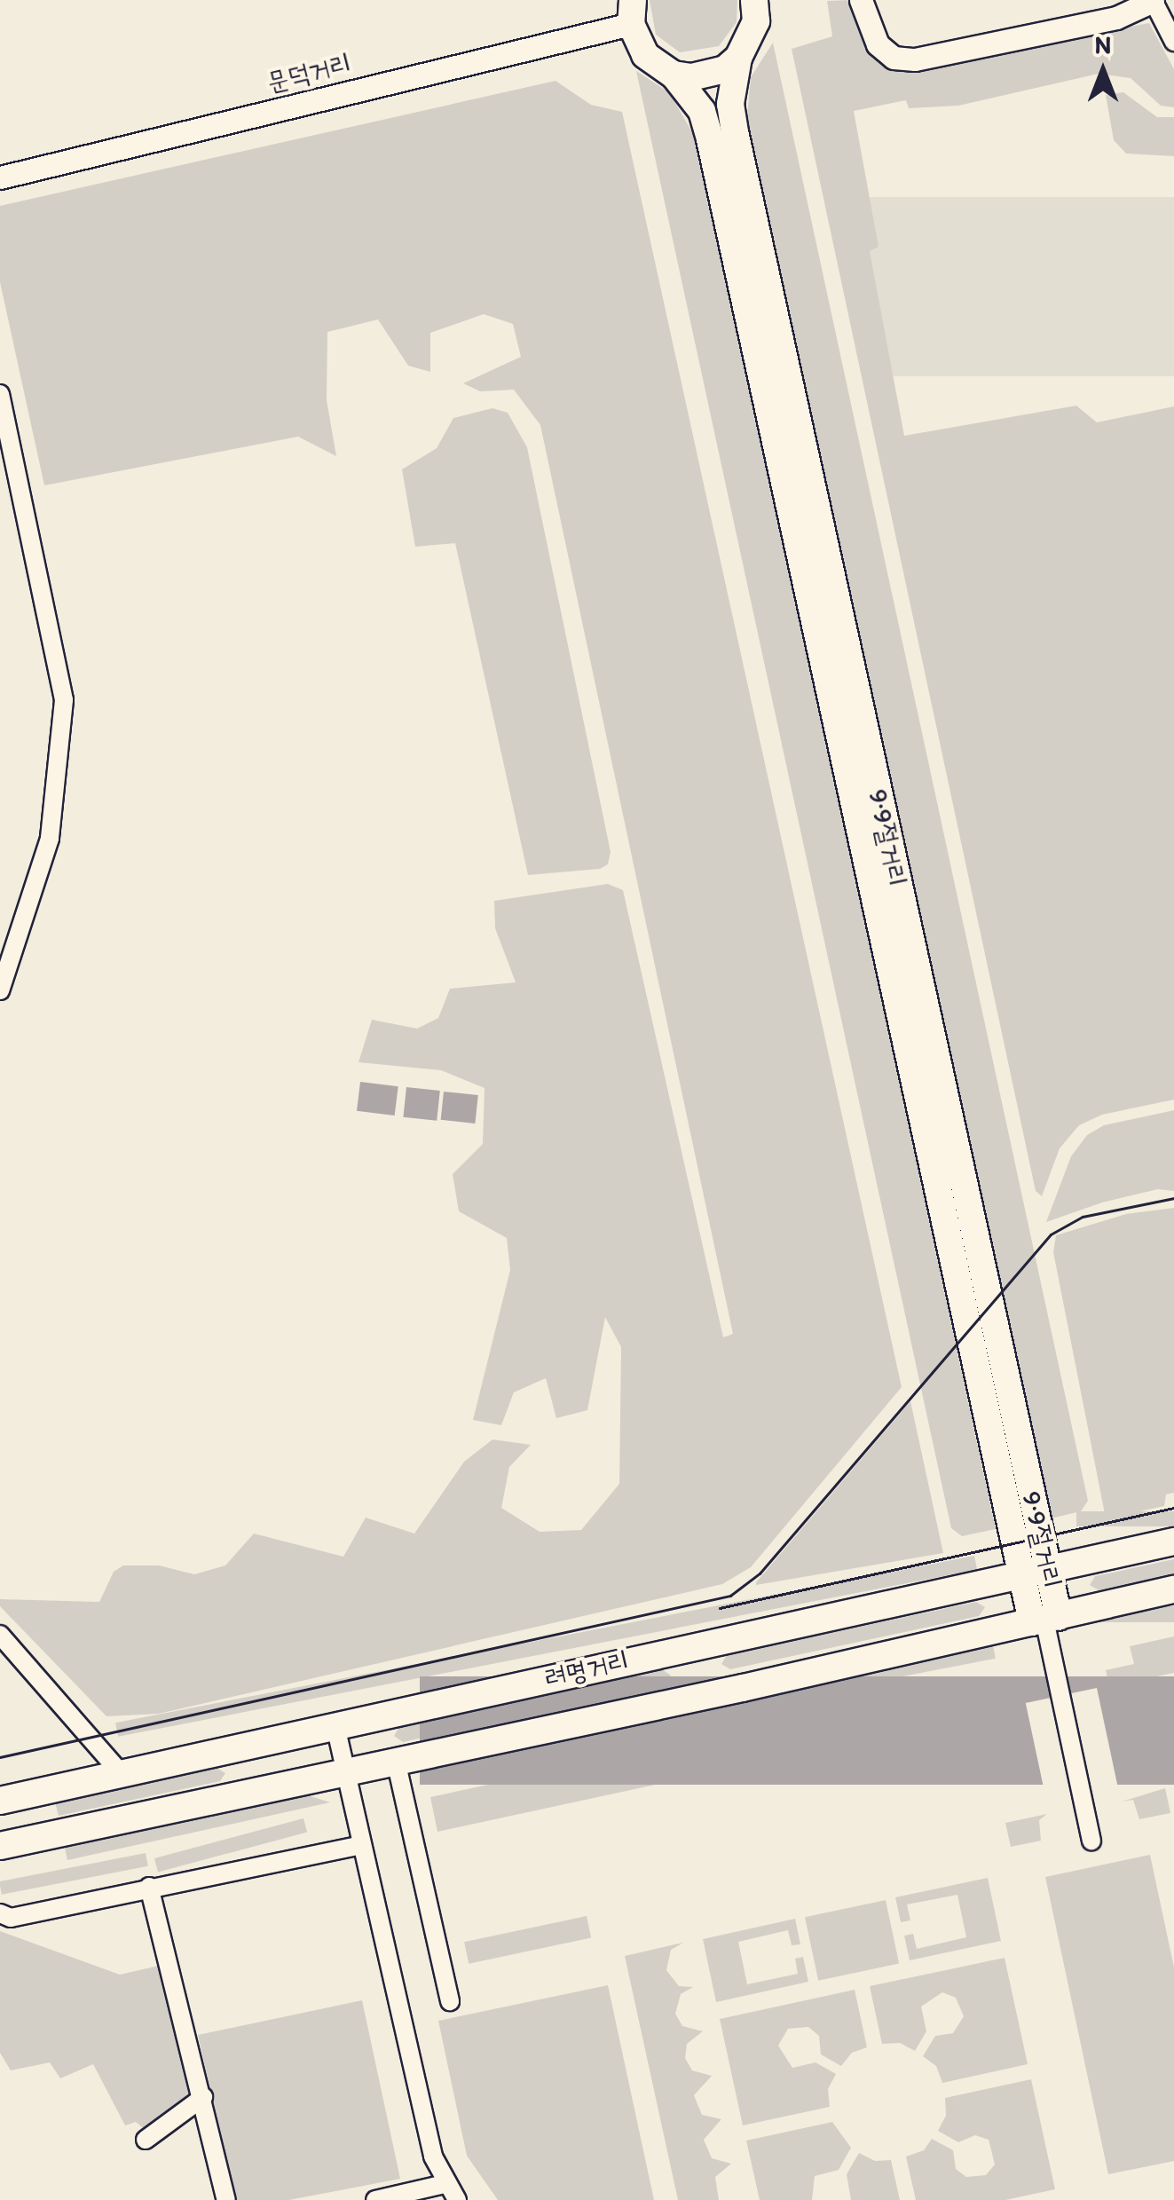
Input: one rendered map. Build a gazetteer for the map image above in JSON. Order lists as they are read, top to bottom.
{
  "streets": {
    "highway": ["9·9절거리", "려명거리"],
    "main road": ["문덕거리"]
  },
  "crossings": [
    ["문덕거리", "9·9절거리"],
    ["9·9절거리", "려명거리"]
  ],
  "north": "top"
}
